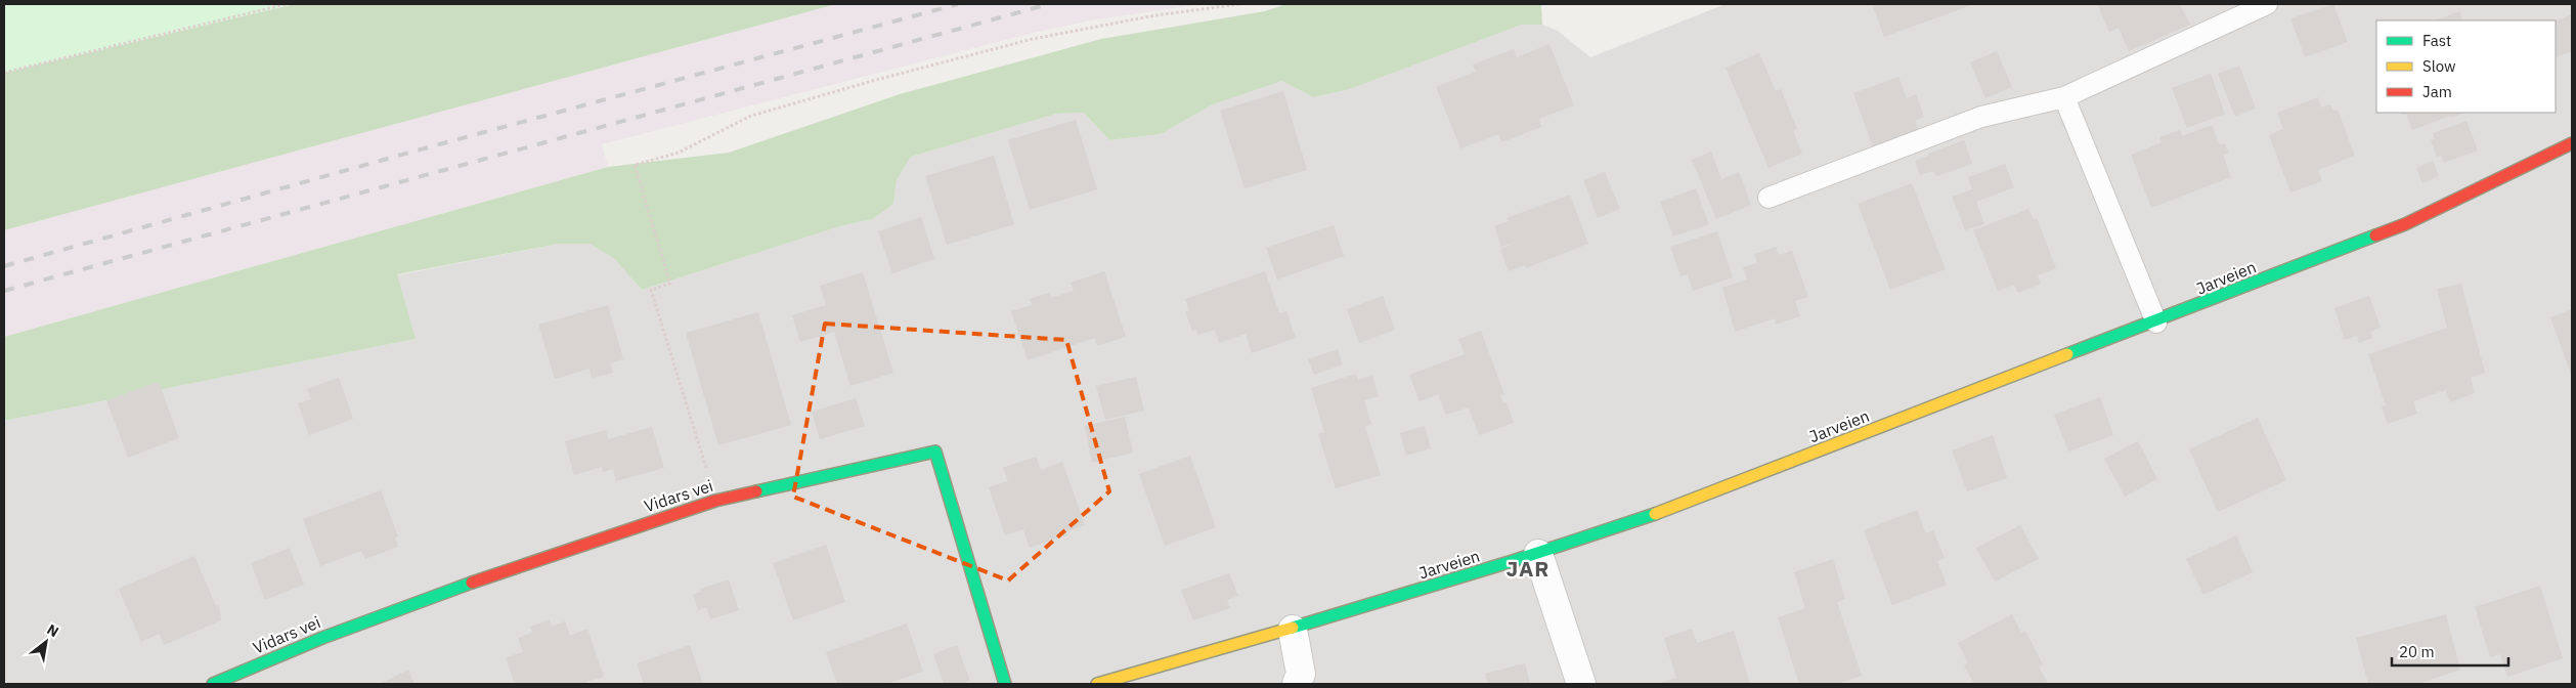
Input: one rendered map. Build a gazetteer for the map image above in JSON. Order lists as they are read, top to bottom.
{
  "streets": {
    "street": ["Jarveien", "Vidars vei"]
  },
  "districts": ["JAR"],
  "legend": ["Fast", "Slow", "Jam"],
  "scale_bar": "20 m",
  "north": "top right"
}
